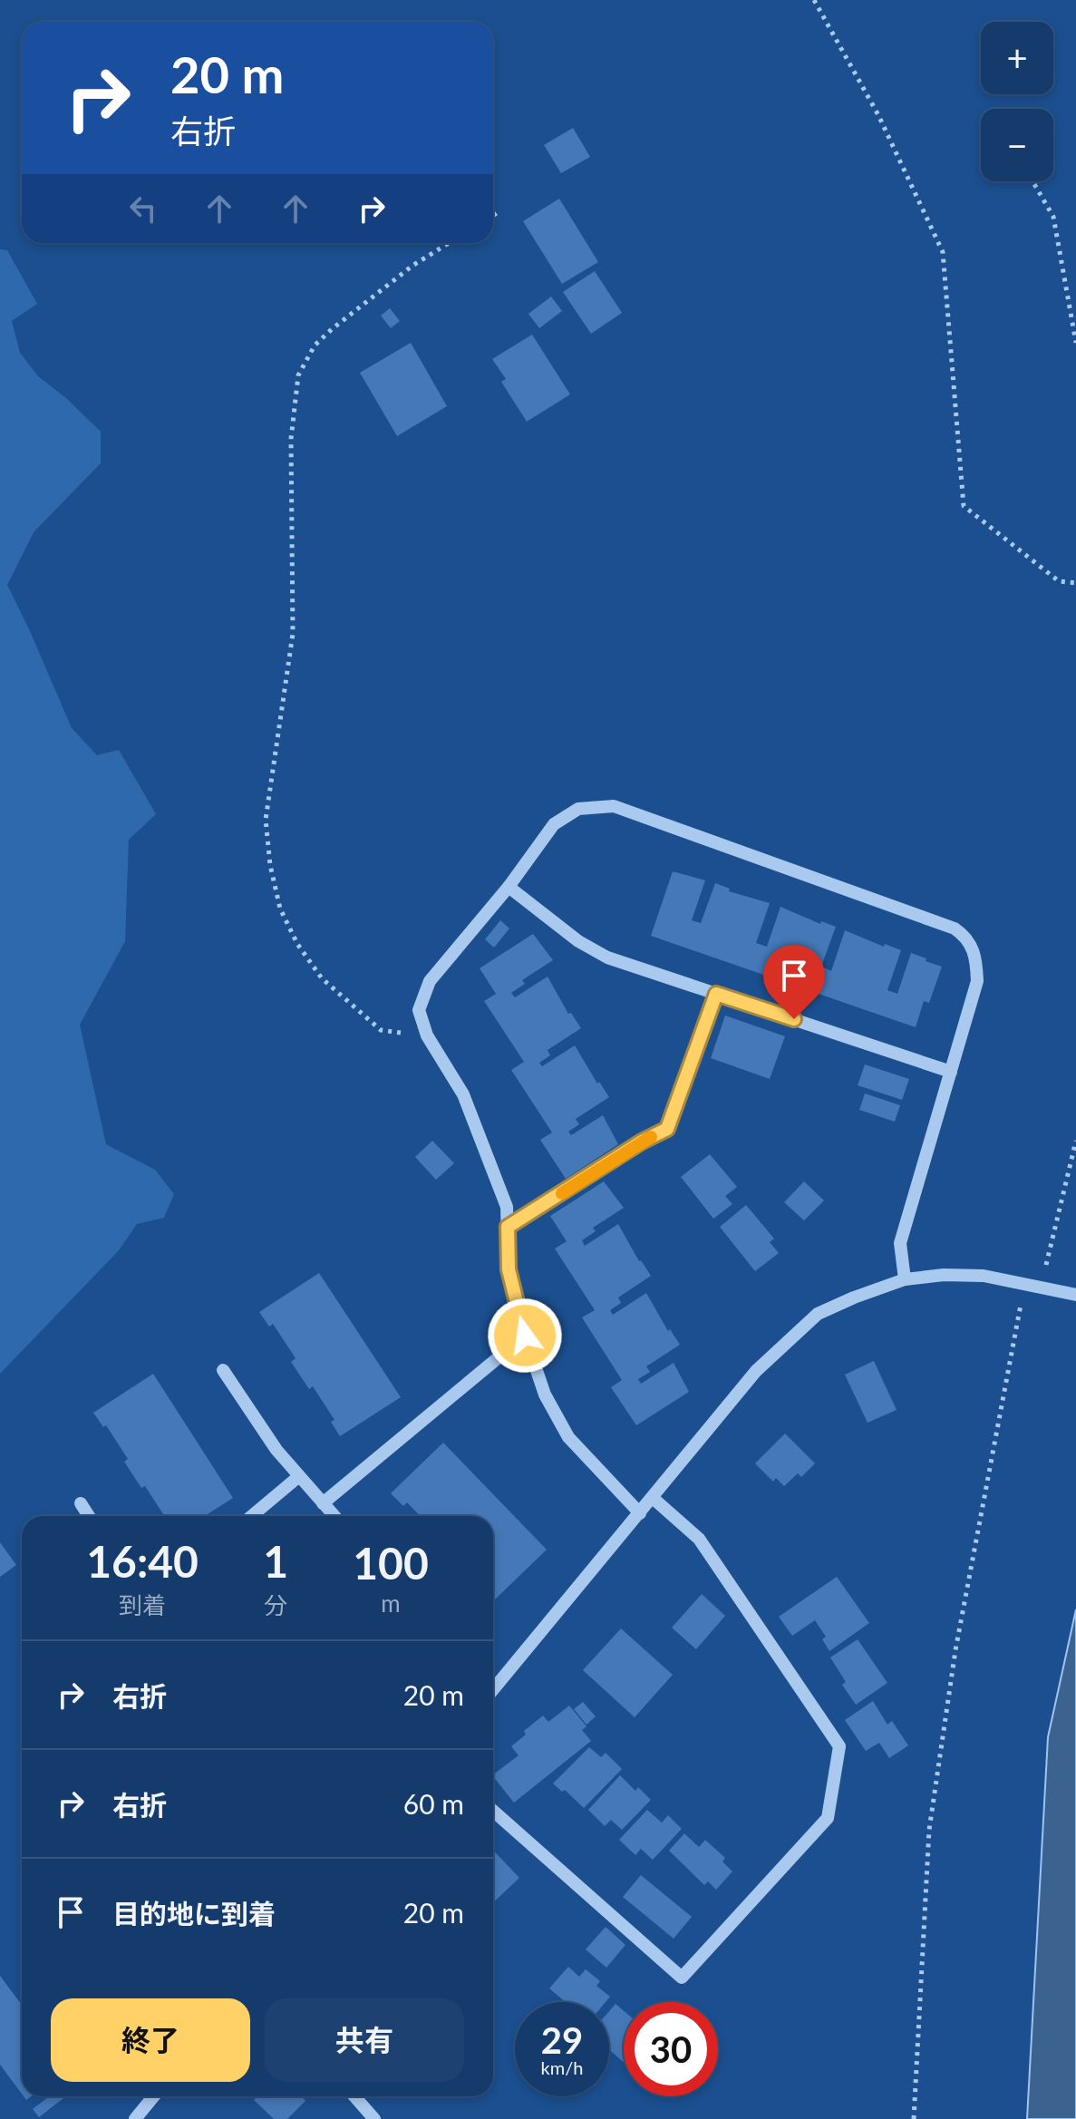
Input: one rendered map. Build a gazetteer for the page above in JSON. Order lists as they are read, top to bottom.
{
  "page": {
    "map_buttons": ["+", "−"],
    "turn": ["20 m", "右折"],
    "eta": [
      "16:40",
      "到着",
      "1",
      "分",
      "100",
      "m"
    ],
    "list": [
      {
        "name": "右折",
        "value": "20 m"
      },
      {
        "name": "右折",
        "value": "60 m"
      },
      {
        "name": "目的地に到着",
        "value": "20 m"
      }
    ],
    "buttons": ["終了", "共有"],
    "speed": "29 km/h",
    "limit": "30"
  }
}
